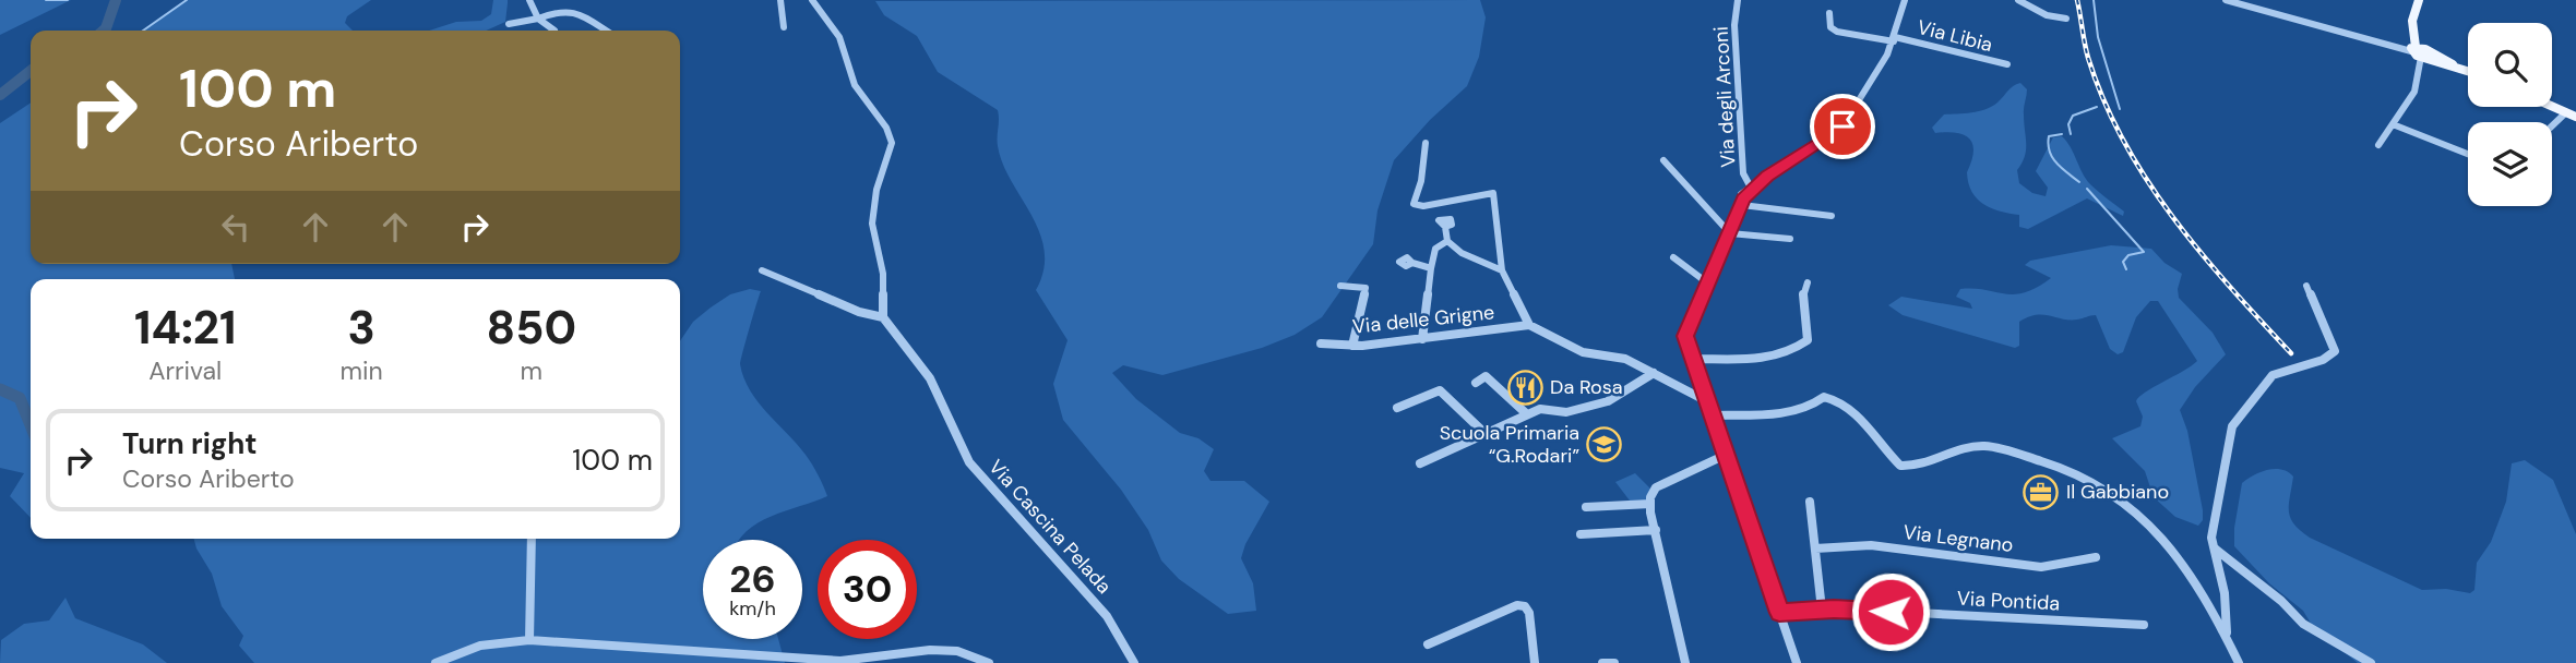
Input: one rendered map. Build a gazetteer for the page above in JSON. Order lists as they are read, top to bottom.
{
  "streets": {
    "street": [
      "Via Libia",
      "Via degli Arconi",
      "Via delle Grigne",
      "Via Cascina Pelada",
      "Via Legnano",
      "Via Pontida"
    ]
  },
  "places": {
    "restaurant": ["Da Rosa"],
    "school or university": ["Scuola Primaria “G.Rodari”"],
    "office": ["Il Gabbiano"]
  },
  "page": {
    "turn": ["100 m", "Corso Ariberto"],
    "eta": [
      "14:21",
      "Arrival",
      "3",
      "min",
      "850",
      "m"
    ],
    "list": [
      {
        "name": "Turn right",
        "note": "Corso Ariberto",
        "value": "100 m"
      }
    ],
    "speed": "26 km/h",
    "limit": "30"
  }
}
